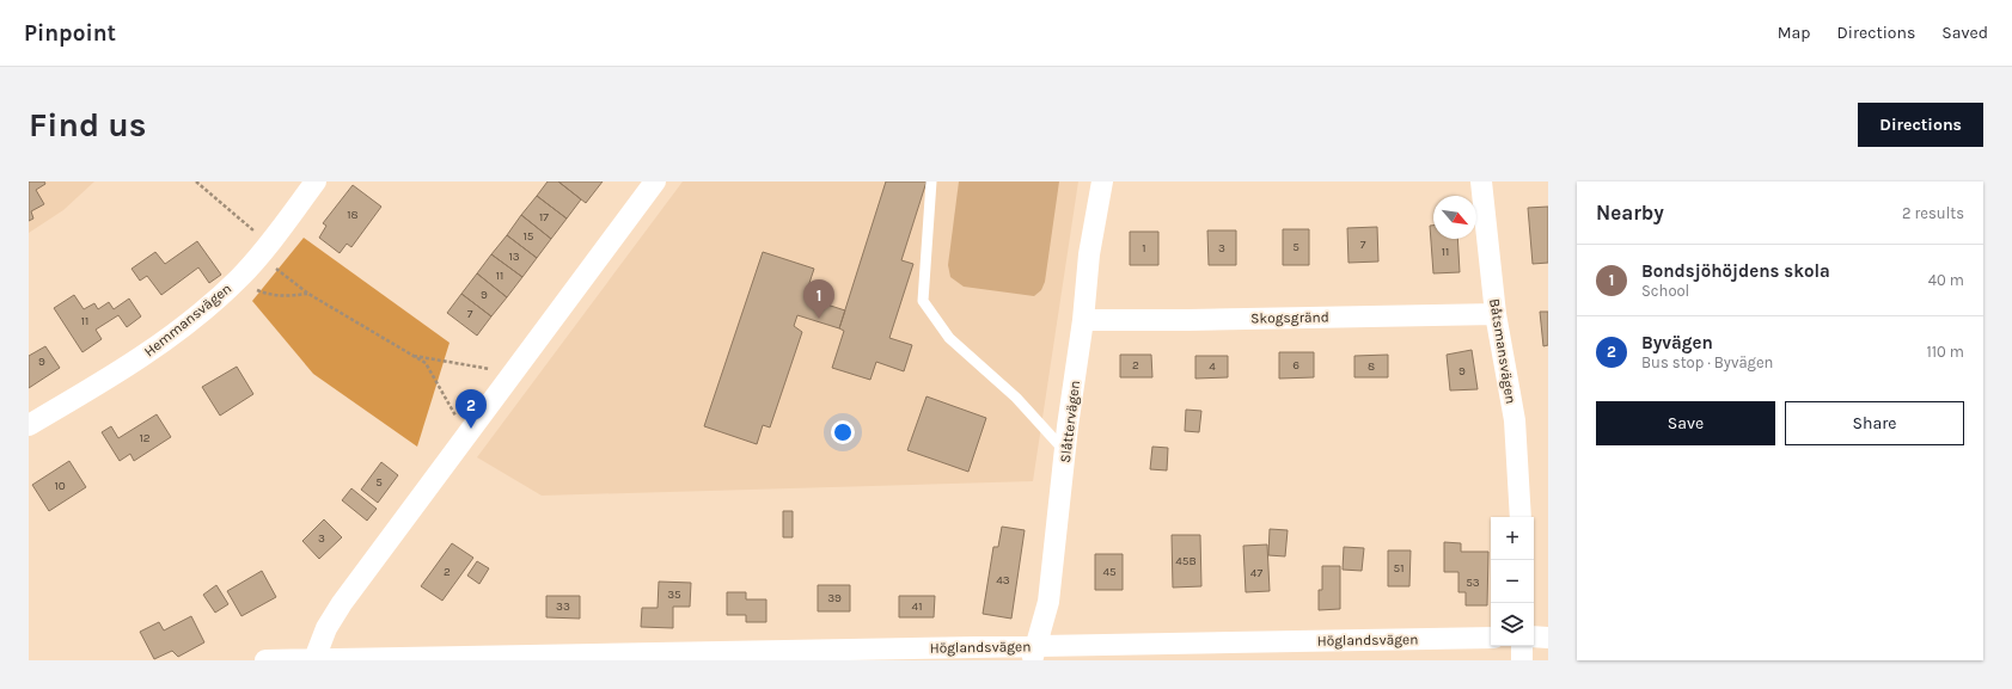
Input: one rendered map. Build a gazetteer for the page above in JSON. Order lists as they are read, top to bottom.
{
  "streets": {
    "street": [
      "Skogsgränd",
      "Hemmansvägen",
      "Båtsmansvägen",
      "Slåttervägen",
      "Höglandsvägen"
    ]
  },
  "crossings": [
    ["Skogsgränd", "Båtsmansvägen"],
    ["Skogsgränd", "Slåttervägen"],
    ["Slåttervägen", "Höglandsvägen"]
  ],
  "house_numbers": [
    "18",
    "17",
    "15",
    "7",
    "5",
    "1",
    "3",
    "11",
    "13",
    "11",
    "9",
    "7",
    "11",
    "9",
    "2",
    "6",
    "4",
    "8",
    "9",
    "12",
    "5",
    "10",
    "3",
    "45B",
    "51",
    "2",
    "45",
    "47",
    "43",
    "53",
    "35",
    "39",
    "33",
    "41"
  ],
  "north": "bottom right",
  "page": {
    "header": "Pinpoint",
    "nav": ["Map", "Directions", "Saved"],
    "buttons": [
      "Directions",
      ["Save", "Share"]
    ],
    "title": "Find us",
    "heading": ["Nearby", "2 results"],
    "list": [
      {
        "mark": "1",
        "name": "Bondsjöhöjdens skola",
        "note": "School",
        "value": "40 m"
      },
      {
        "mark": "2",
        "name": "Byvägen",
        "note": "Bus stop · Byvägen",
        "value": "110 m"
      }
    ],
    "pins": ["1", "2"],
    "map_buttons": ["+", "−"]
  }
}
